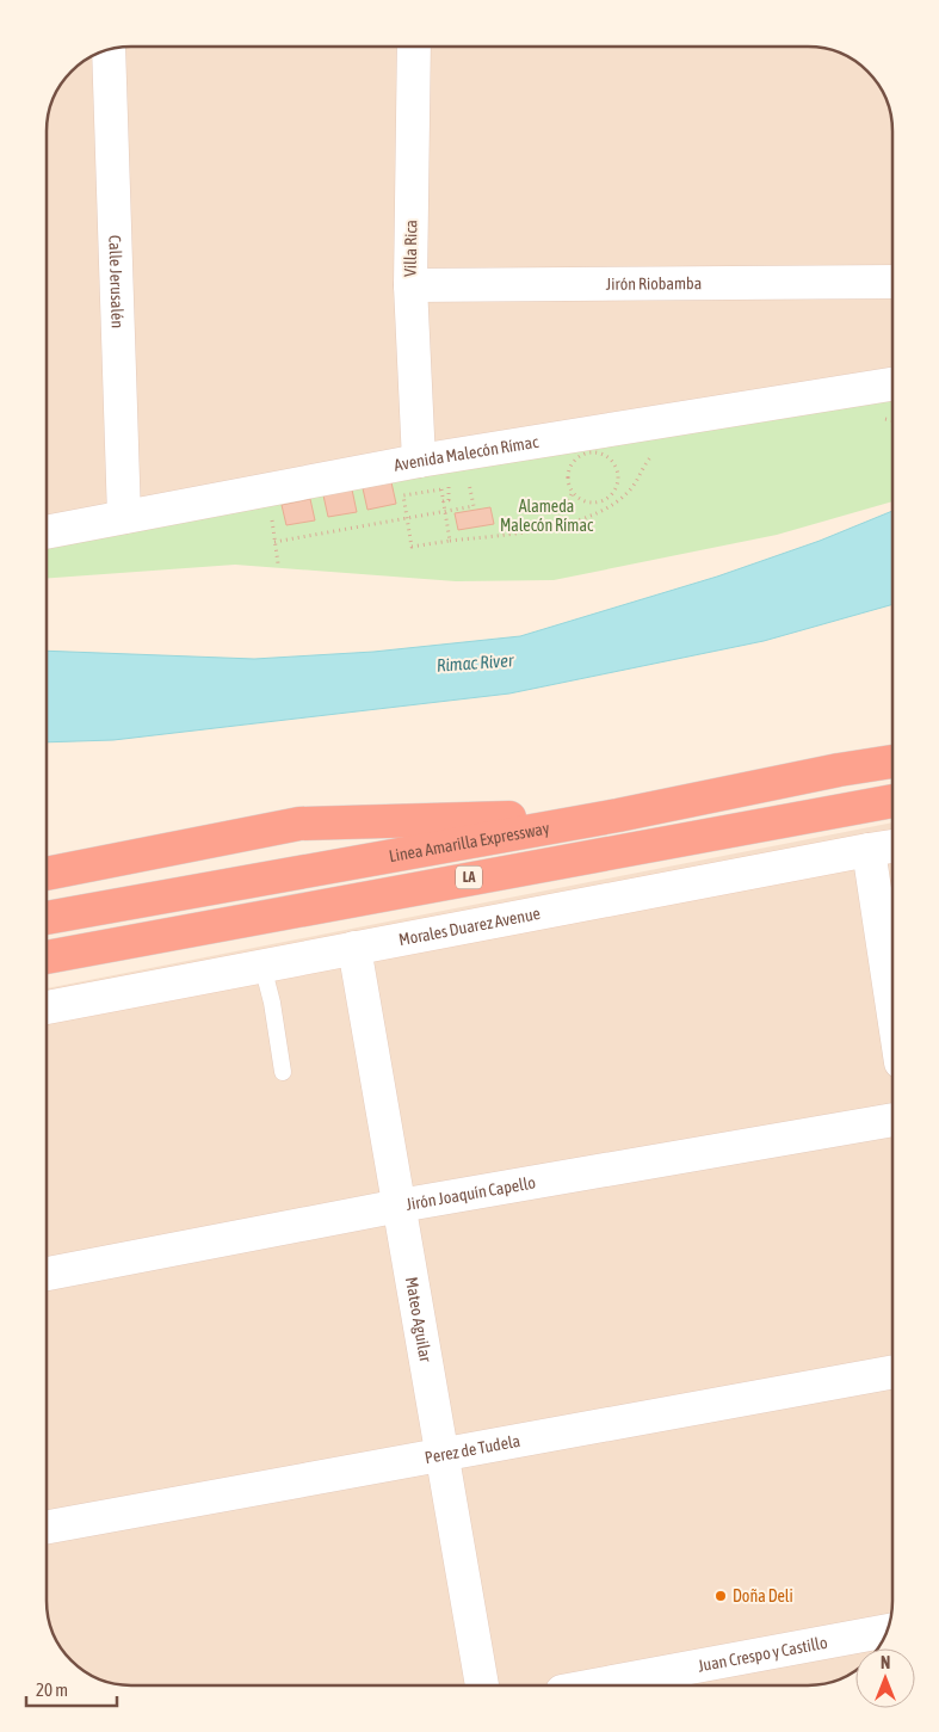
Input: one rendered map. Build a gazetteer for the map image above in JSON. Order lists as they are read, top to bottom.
{
  "streets": {
    "highway": ["Linea Amarilla Expressway", "LA"],
    "street": [
      "Villa Rica",
      "Calle Jerusalén",
      "Jirón Riobamba",
      "Avenida Malecón Rímac",
      "Morales Duarez Avenue",
      "Jirón Joaquín Capello",
      "Mateo Aguilar",
      "Perez de Tudela",
      "Juan Crespo y Castillo"
    ]
  },
  "crossings": [
    ["Villa Rica", "Jirón Riobamba"],
    ["Villa Rica", "Avenida Malecón Rímac"],
    ["Calle Jerusalén", "Avenida Malecón Rímac"],
    ["Morales Duarez Avenue", "Mateo Aguilar"],
    ["Jirón Joaquín Capello", "Mateo Aguilar"],
    ["Mateo Aguilar", "Perez de Tudela"]
  ],
  "water": ["Rimac River"],
  "parks": ["Alameda Malecón Rímac"],
  "places": ["Doña Deli"],
  "scale_bar": "20 m",
  "north": "top"
}
